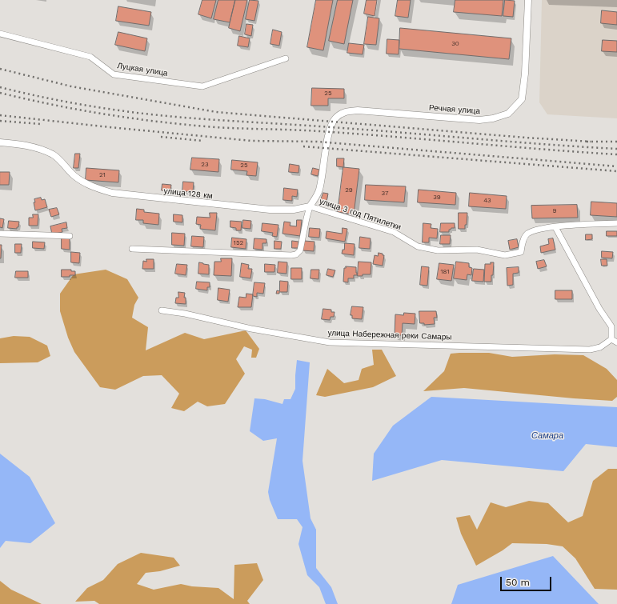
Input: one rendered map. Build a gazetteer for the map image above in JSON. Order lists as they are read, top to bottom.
{
  "streets": {
    "street": [
      "Луцкая улица",
      "Речная улица",
      "улица 128 км",
      "улица 3 год Пятилетки",
      "улица Набережная реки Самары"
    ]
  },
  "crossings": [
    ["Речная улица", "улица 128 км"],
    ["Речная улица", "улица 3 год Пятилетки"],
    ["улица 128 км", "улица 3 год Пятилетки"]
  ],
  "water": ["Самара"],
  "house_numbers": [
    "30",
    "25",
    "23",
    "25",
    "21",
    "29",
    "37",
    "39",
    "43",
    "9",
    "152",
    "181"
  ],
  "scale_bar": "50 m"
}
